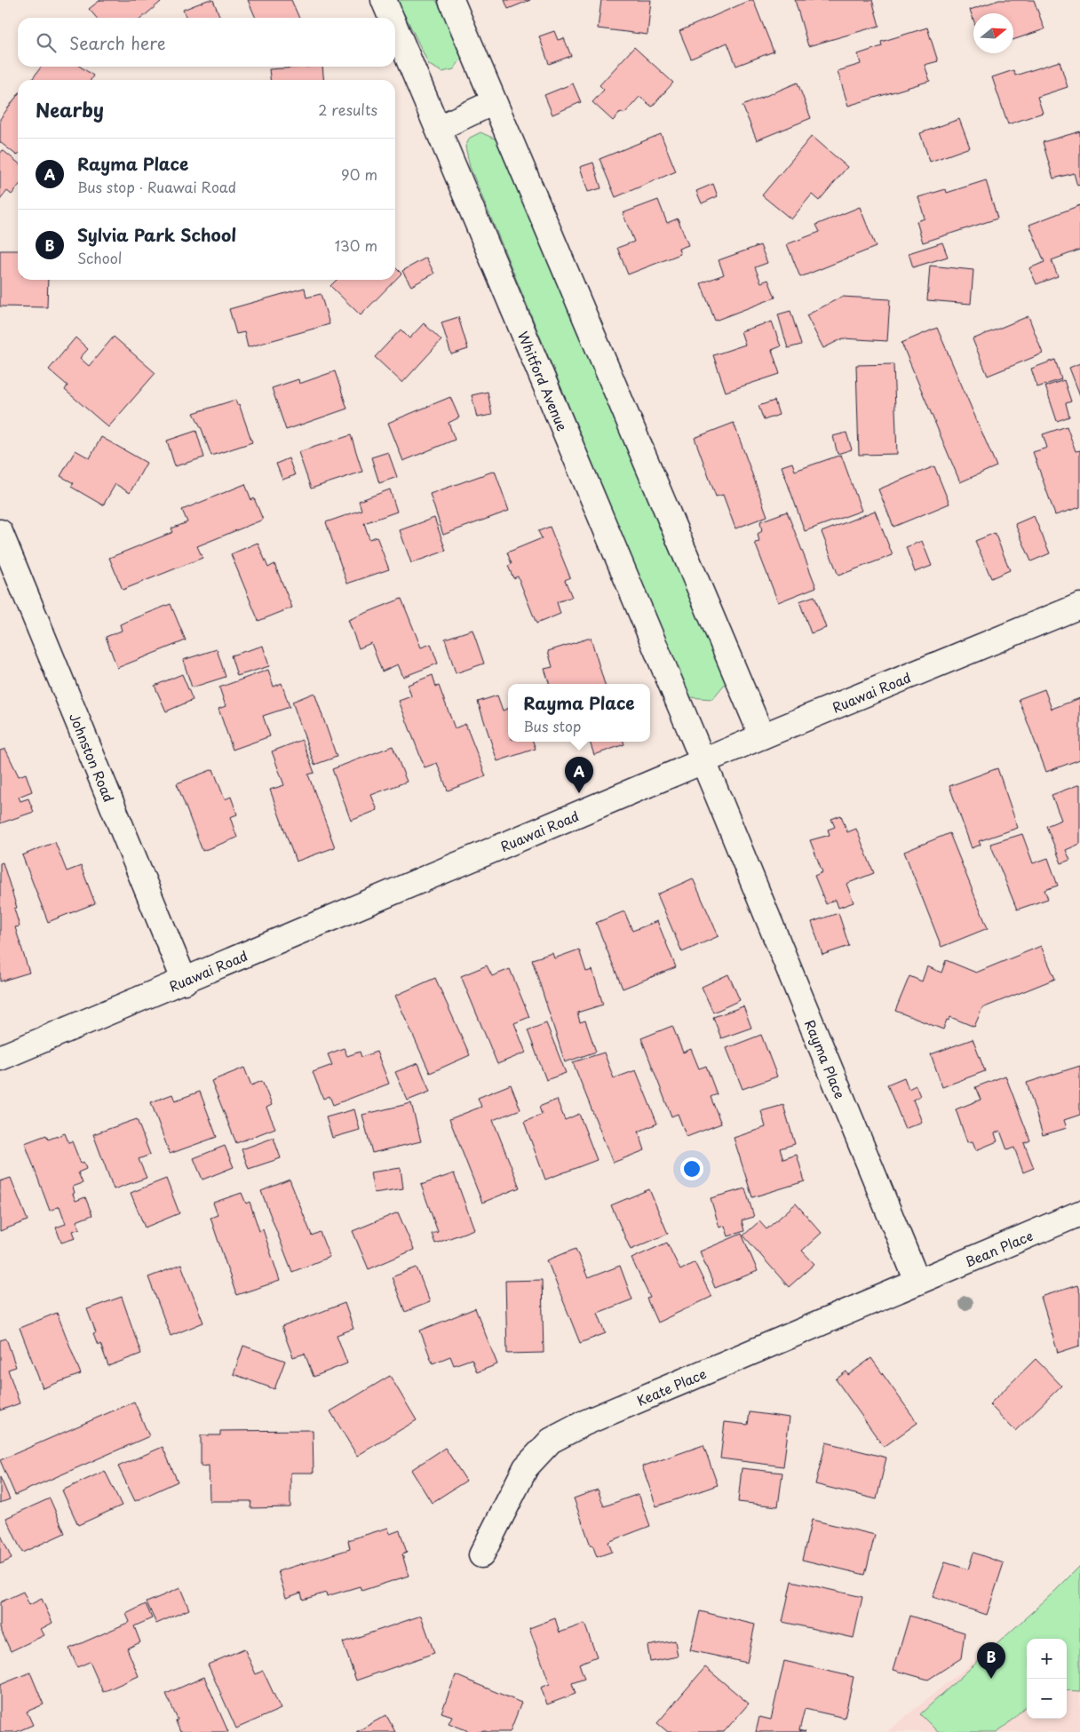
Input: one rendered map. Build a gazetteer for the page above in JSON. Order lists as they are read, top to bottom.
{
  "streets": {
    "street": [
      "Whitford Avenue",
      "Ruawai Road",
      "Johnston Road",
      "Rayma Place",
      "Bean Place",
      "Keate Place"
    ]
  },
  "crossings": [
    ["Whitford Avenue", "Ruawai Road"],
    ["Whitford Avenue", "Rayma Place"],
    ["Ruawai Road", "Johnston Road"],
    ["Ruawai Road", "Rayma Place"],
    ["Rayma Place", "Bean Place"],
    ["Rayma Place", "Keate Place"],
    ["Bean Place", "Keate Place"]
  ],
  "north": "right",
  "page": {
    "search": "Search here",
    "heading": ["Nearby", "2 results"],
    "list": [
      {
        "mark": "A",
        "name": "Rayma Place",
        "note": "Bus stop · Ruawai Road",
        "value": "90 m"
      },
      {
        "mark": "B",
        "name": "Sylvia Park School",
        "note": "School",
        "value": "130 m"
      }
    ],
    "popup": ["Rayma Place", "Bus stop"],
    "pins": ["A", "B"],
    "map_buttons": ["+", "−"]
  }
}
